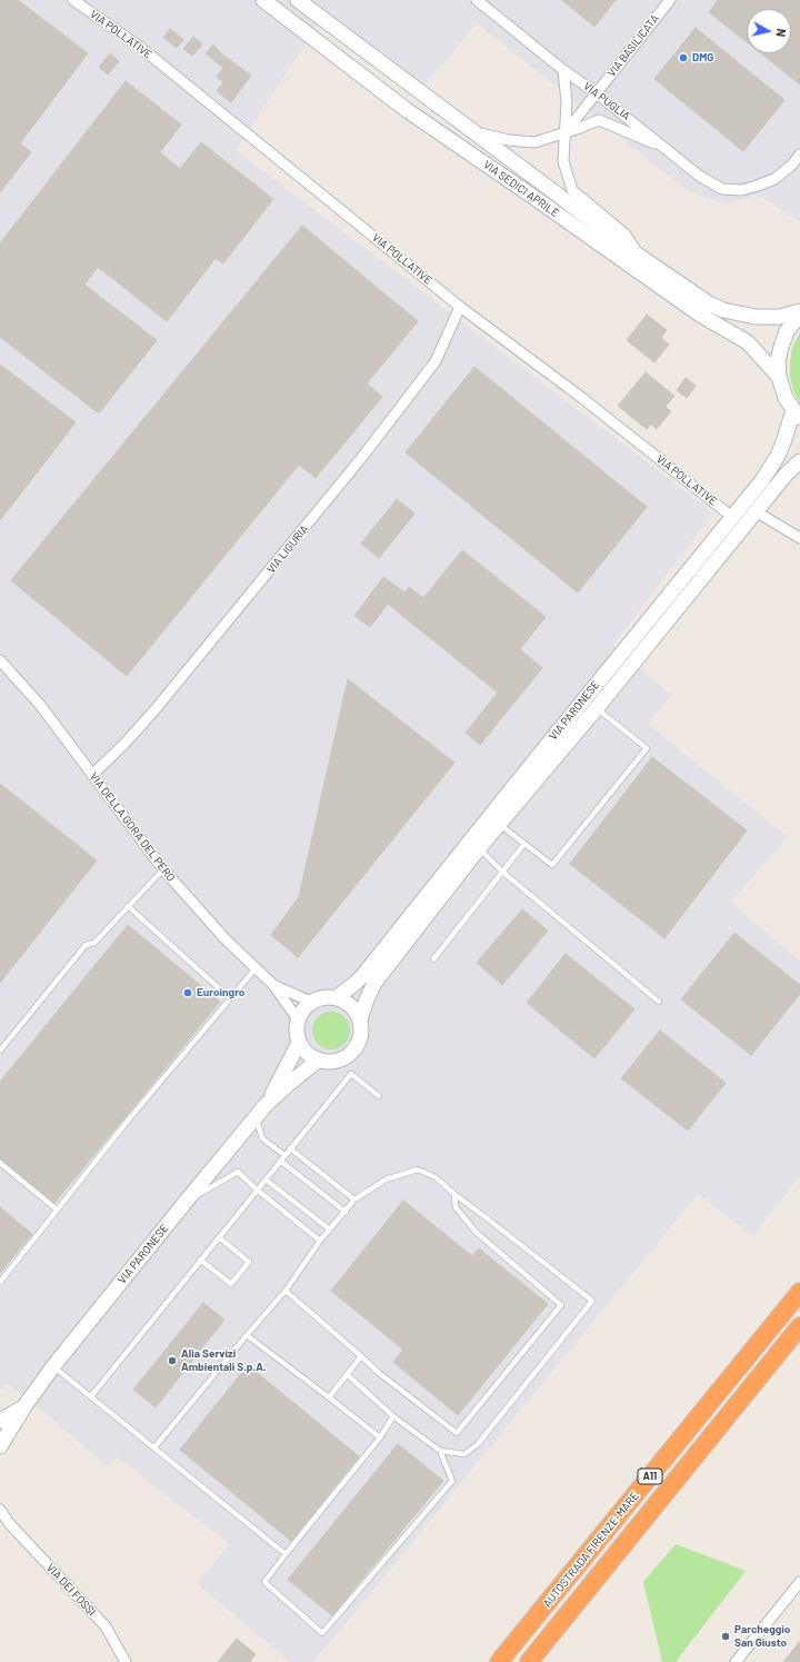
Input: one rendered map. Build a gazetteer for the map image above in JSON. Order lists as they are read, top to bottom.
{
  "streets": {
    "highway": ["A11", "AUTOSTRADA FIRENZE-MARE"],
    "main road": ["VIA SEDICI APRILE", "VIA PARONESE"],
    "street": [
      "VIA POLLATIVE",
      "VIA BASILICATA",
      "VIA PUGLIA",
      "VIA LIGURIA",
      "VIA DELLA GORA DEL PERO",
      "VIA DEI FOSSI"
    ]
  },
  "crossings": [
    ["VIA POLLATIVE", "VIA LIGURIA"],
    ["VIA POLLATIVE", "VIA PARONESE"],
    ["VIA BASILICATA", "VIA PUGLIA"],
    ["VIA SEDICI APRILE", "VIA PARONESE"],
    ["VIA LIGURIA", "VIA DELLA GORA DEL PERO"],
    ["VIA PARONESE", "VIA DELLA GORA DEL PERO"]
  ],
  "places": [
    "DMG",
    "Euroingro",
    "Alia Servizi Ambientali S.p.A.",
    "Parcheggio San Giusto"
  ],
  "north": "right"
}
